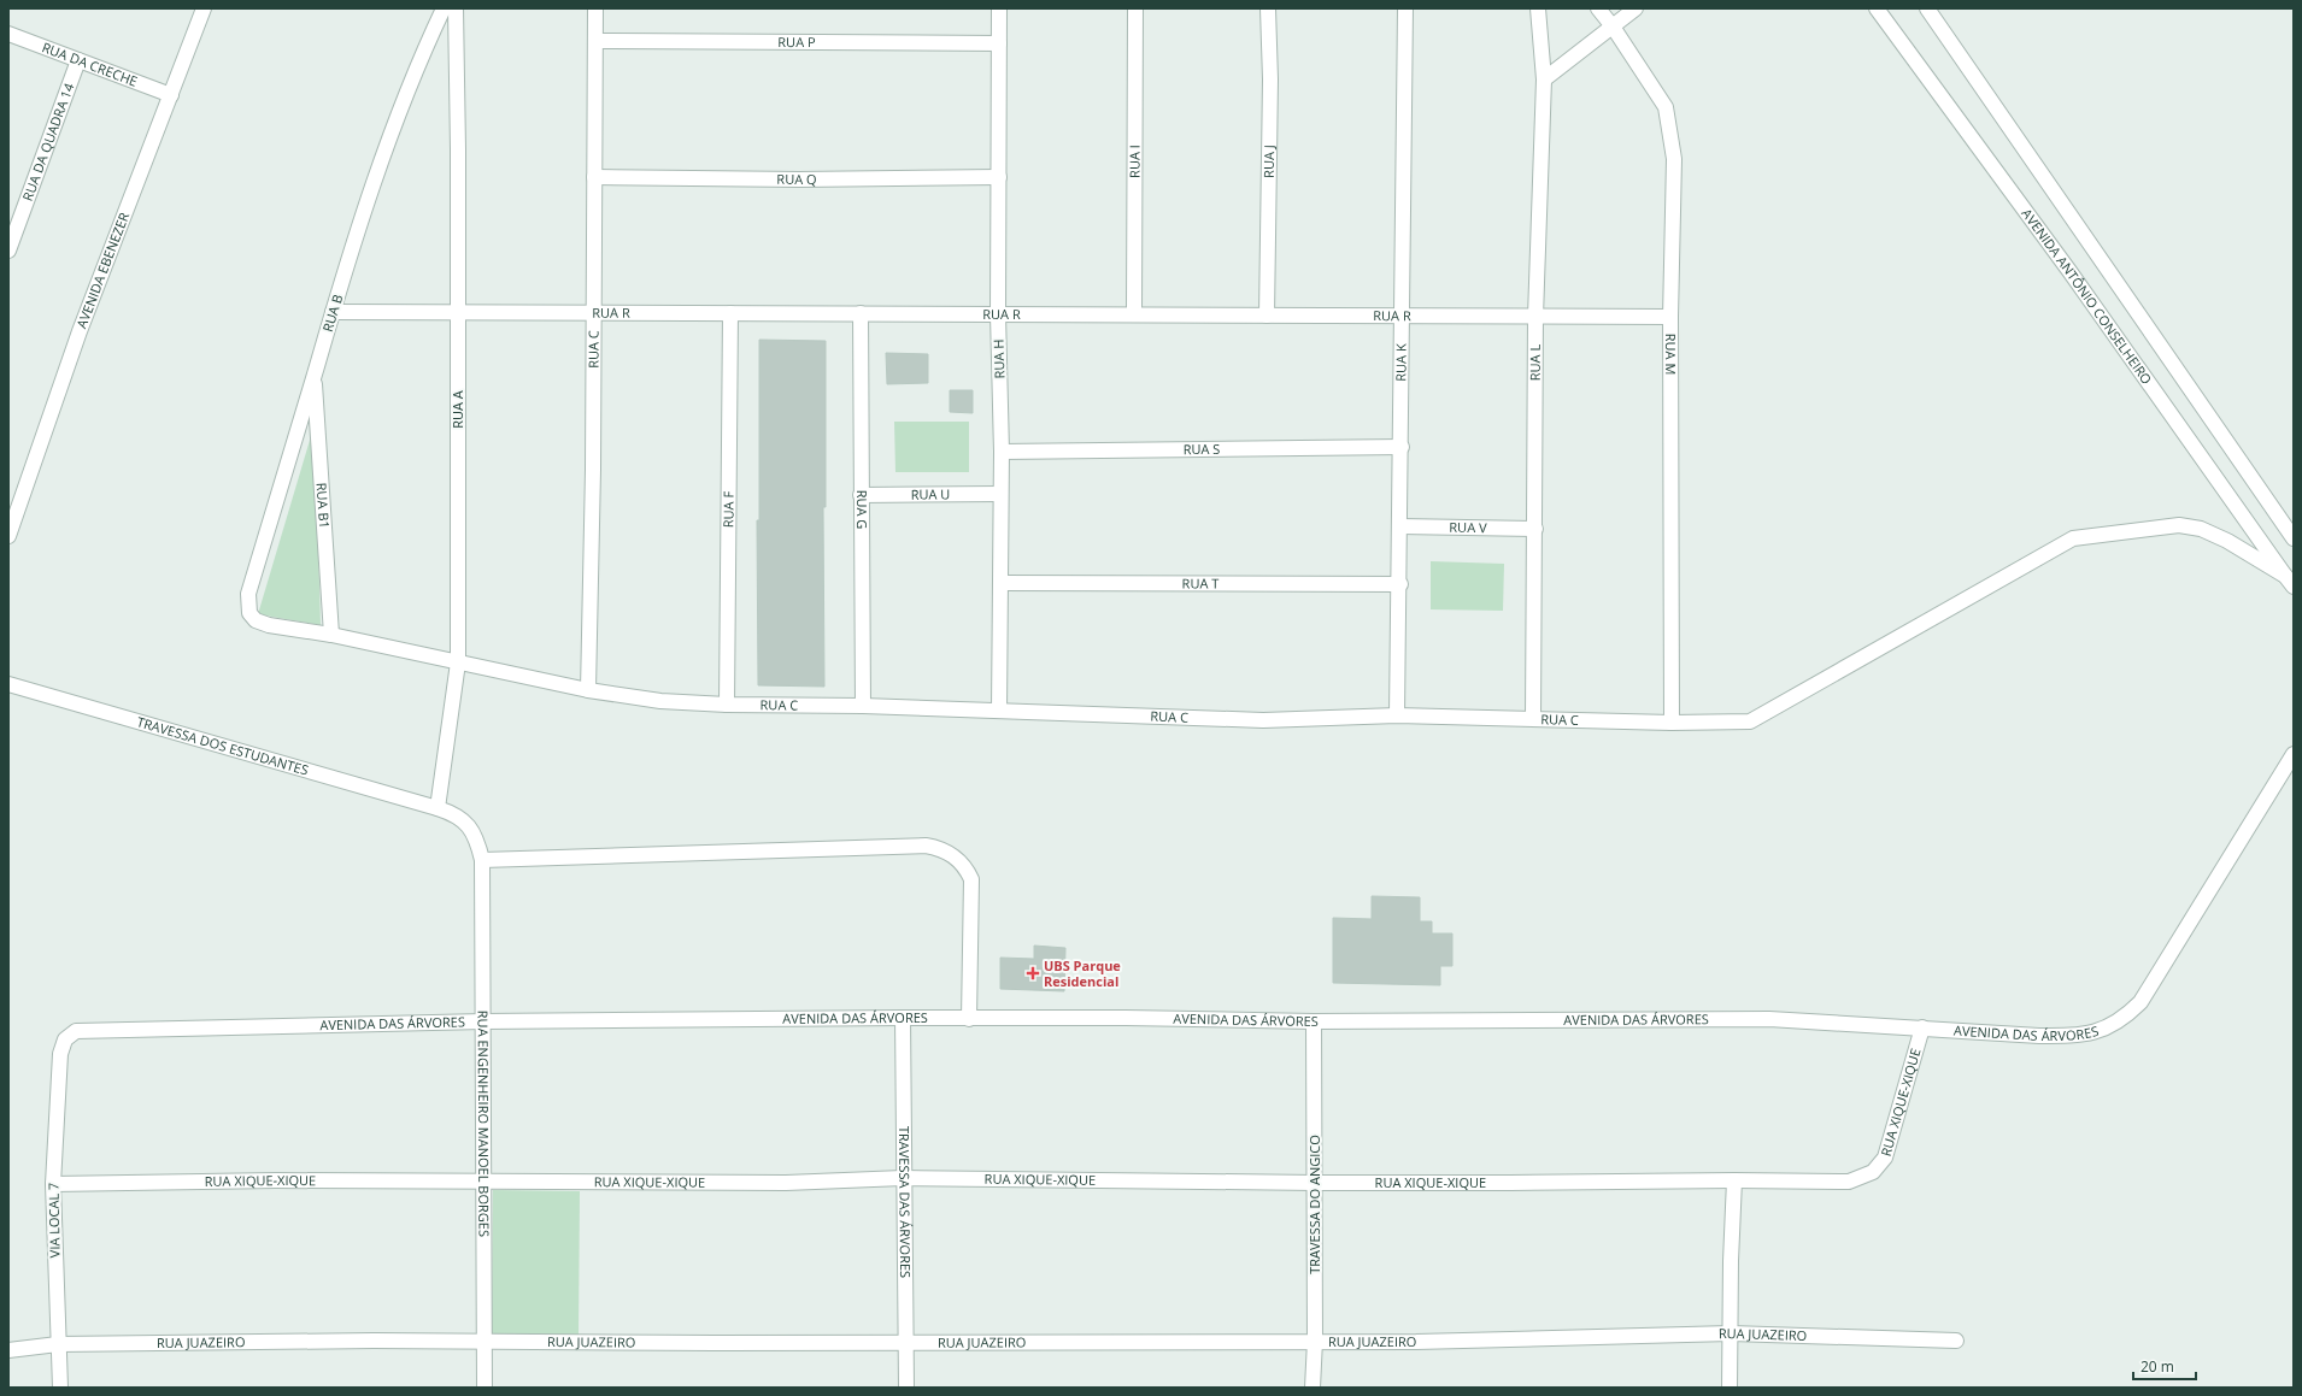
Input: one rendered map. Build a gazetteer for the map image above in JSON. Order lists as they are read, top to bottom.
{
  "streets": {
    "street": [
      "RUA P",
      "RUA DA CRECHE",
      "RUA DA QUADRA 14",
      "RUA I",
      "RUA J",
      "RUA Q",
      "AVENIDA EBENEZER",
      "AVENIDA ANTÔNIO CONSELHEIRO",
      "RUA B",
      "RUA R",
      "RUA C",
      "RUA M",
      "RUA H",
      "RUA K",
      "RUA L",
      "RUA A",
      "RUA S",
      "RUA U",
      "RUA B1",
      "RUA F",
      "RUA G",
      "RUA V",
      "RUA T",
      "TRAVESSA DOS ESTUDANTES",
      "AVENIDA DAS ÁRVORES",
      "RUA XIQUE-XIQUE",
      "RUA ENGENHEIRO MANOEL BORGES",
      "TRAVESSA DAS ÁRVORES",
      "TRAVESSA DO ANGICO",
      "VIA LOCAL 7",
      "RUA JUAZEIRO"
    ]
  },
  "crossings": [
    ["RUA P", "RUA C"],
    ["RUA P", "RUA H"],
    ["RUA DA CRECHE", "RUA DA QUADRA 14"],
    ["RUA DA CRECHE", "AVENIDA EBENEZER"],
    ["RUA I", "RUA R"],
    ["RUA J", "RUA R"],
    ["RUA Q", "RUA C"],
    ["RUA Q", "RUA H"],
    ["AVENIDA ANTÔNIO CONSELHEIRO", "RUA C"],
    ["RUA B", "RUA R"],
    ["RUA B", "RUA C"],
    ["RUA B", "RUA B1"],
    ["RUA R", "RUA C"],
    ["RUA R", "RUA M"],
    ["RUA R", "RUA H"],
    ["RUA R", "RUA K"],
    ["RUA R", "RUA L"],
    ["RUA R", "RUA A"],
    ["RUA R", "RUA F"],
    ["RUA R", "RUA G"],
    ["RUA C", "RUA M"],
    ["RUA C", "RUA H"],
    ["RUA C", "RUA K"],
    ["RUA C", "RUA L"],
    ["RUA C", "RUA A"],
    ["RUA C", "RUA B1"],
    ["RUA C", "RUA F"],
    ["RUA C", "RUA G"],
    ["RUA H", "RUA S"],
    ["RUA H", "RUA U"],
    ["RUA H", "RUA T"],
    ["RUA K", "RUA S"],
    ["RUA K", "RUA V"],
    ["RUA K", "RUA T"],
    ["RUA L", "RUA V"],
    ["RUA A", "TRAVESSA DOS ESTUDANTES"],
    ["RUA U", "RUA G"],
    ["TRAVESSA DOS ESTUDANTES", "RUA ENGENHEIRO MANOEL BORGES"],
    ["AVENIDA DAS ÁRVORES", "RUA XIQUE-XIQUE"],
    ["AVENIDA DAS ÁRVORES", "RUA ENGENHEIRO MANOEL BORGES"],
    ["AVENIDA DAS ÁRVORES", "TRAVESSA DAS ÁRVORES"],
    ["AVENIDA DAS ÁRVORES", "TRAVESSA DO ANGICO"],
    ["AVENIDA DAS ÁRVORES", "VIA LOCAL 7"],
    ["RUA XIQUE-XIQUE", "RUA ENGENHEIRO MANOEL BORGES"],
    ["RUA XIQUE-XIQUE", "TRAVESSA DAS ÁRVORES"],
    ["RUA XIQUE-XIQUE", "TRAVESSA DO ANGICO"],
    ["RUA XIQUE-XIQUE", "VIA LOCAL 7"],
    ["RUA ENGENHEIRO MANOEL BORGES", "RUA JUAZEIRO"],
    ["TRAVESSA DAS ÁRVORES", "RUA JUAZEIRO"],
    ["TRAVESSA DO ANGICO", "RUA JUAZEIRO"],
    ["VIA LOCAL 7", "RUA JUAZEIRO"]
  ],
  "places": {
    "health": ["UBS Parque Residencial"]
  },
  "scale_bar": "20 m"
}
